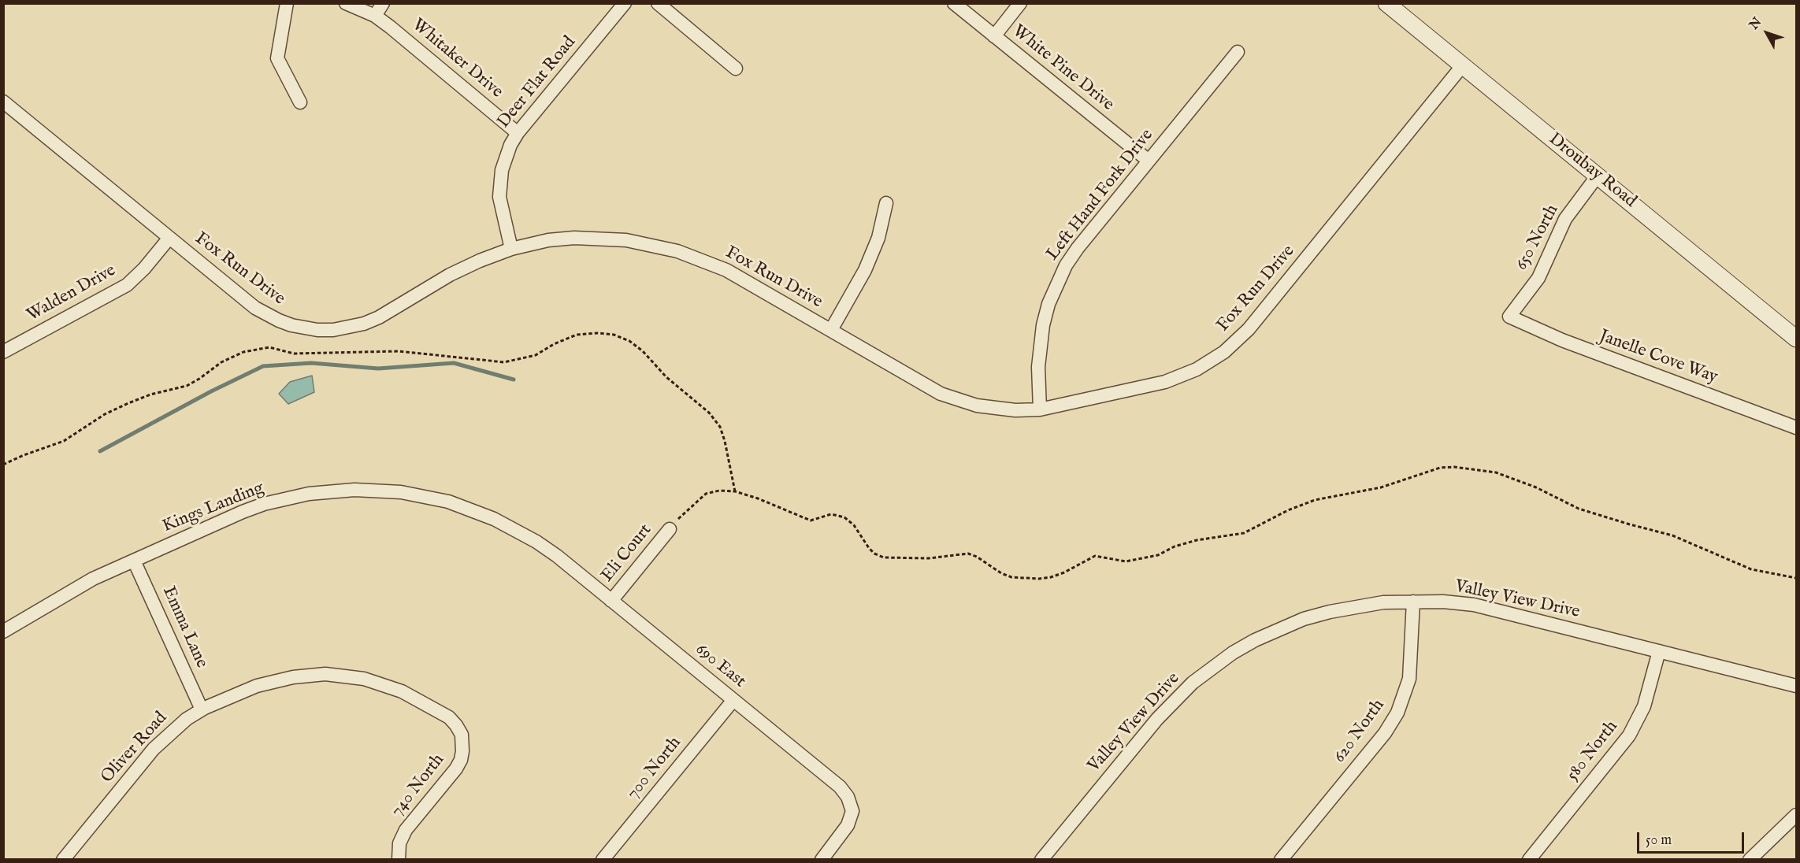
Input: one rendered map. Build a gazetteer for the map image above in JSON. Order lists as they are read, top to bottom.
{
  "streets": {
    "street": [
      "Whitaker Drive",
      "White Pine Drive",
      "Deer Flat Road",
      "Droubay Road",
      "Left Hand Fork Drive",
      "650 North",
      "Fox Run Drive",
      "Walden Drive",
      "Janelle Cove Way",
      "Kings Landing",
      "Eli Court",
      "Valley View Drive",
      "Emma Lane",
      "690 East",
      "620 North",
      "Oliver Road",
      "580 North",
      "700 North",
      "740 North"
    ]
  },
  "crossings": [
    ["Whitaker Drive", "Deer Flat Road"],
    ["White Pine Drive", "Left Hand Fork Drive"],
    ["Deer Flat Road", "Fox Run Drive"],
    ["Droubay Road", "650 North"],
    ["Droubay Road", "Fox Run Drive"],
    ["Left Hand Fork Drive", "Fox Run Drive"],
    ["650 North", "Janelle Cove Way"],
    ["Fox Run Drive", "Walden Drive"],
    ["Kings Landing", "Emma Lane"],
    ["Kings Landing", "690 East"],
    ["Eli Court", "690 East"],
    ["Valley View Drive", "620 North"],
    ["Valley View Drive", "580 North"],
    ["Emma Lane", "Oliver Road"],
    ["690 East", "700 North"],
    ["Oliver Road", "740 North"]
  ],
  "scale_bar": "50 m",
  "north": "top left"
}
